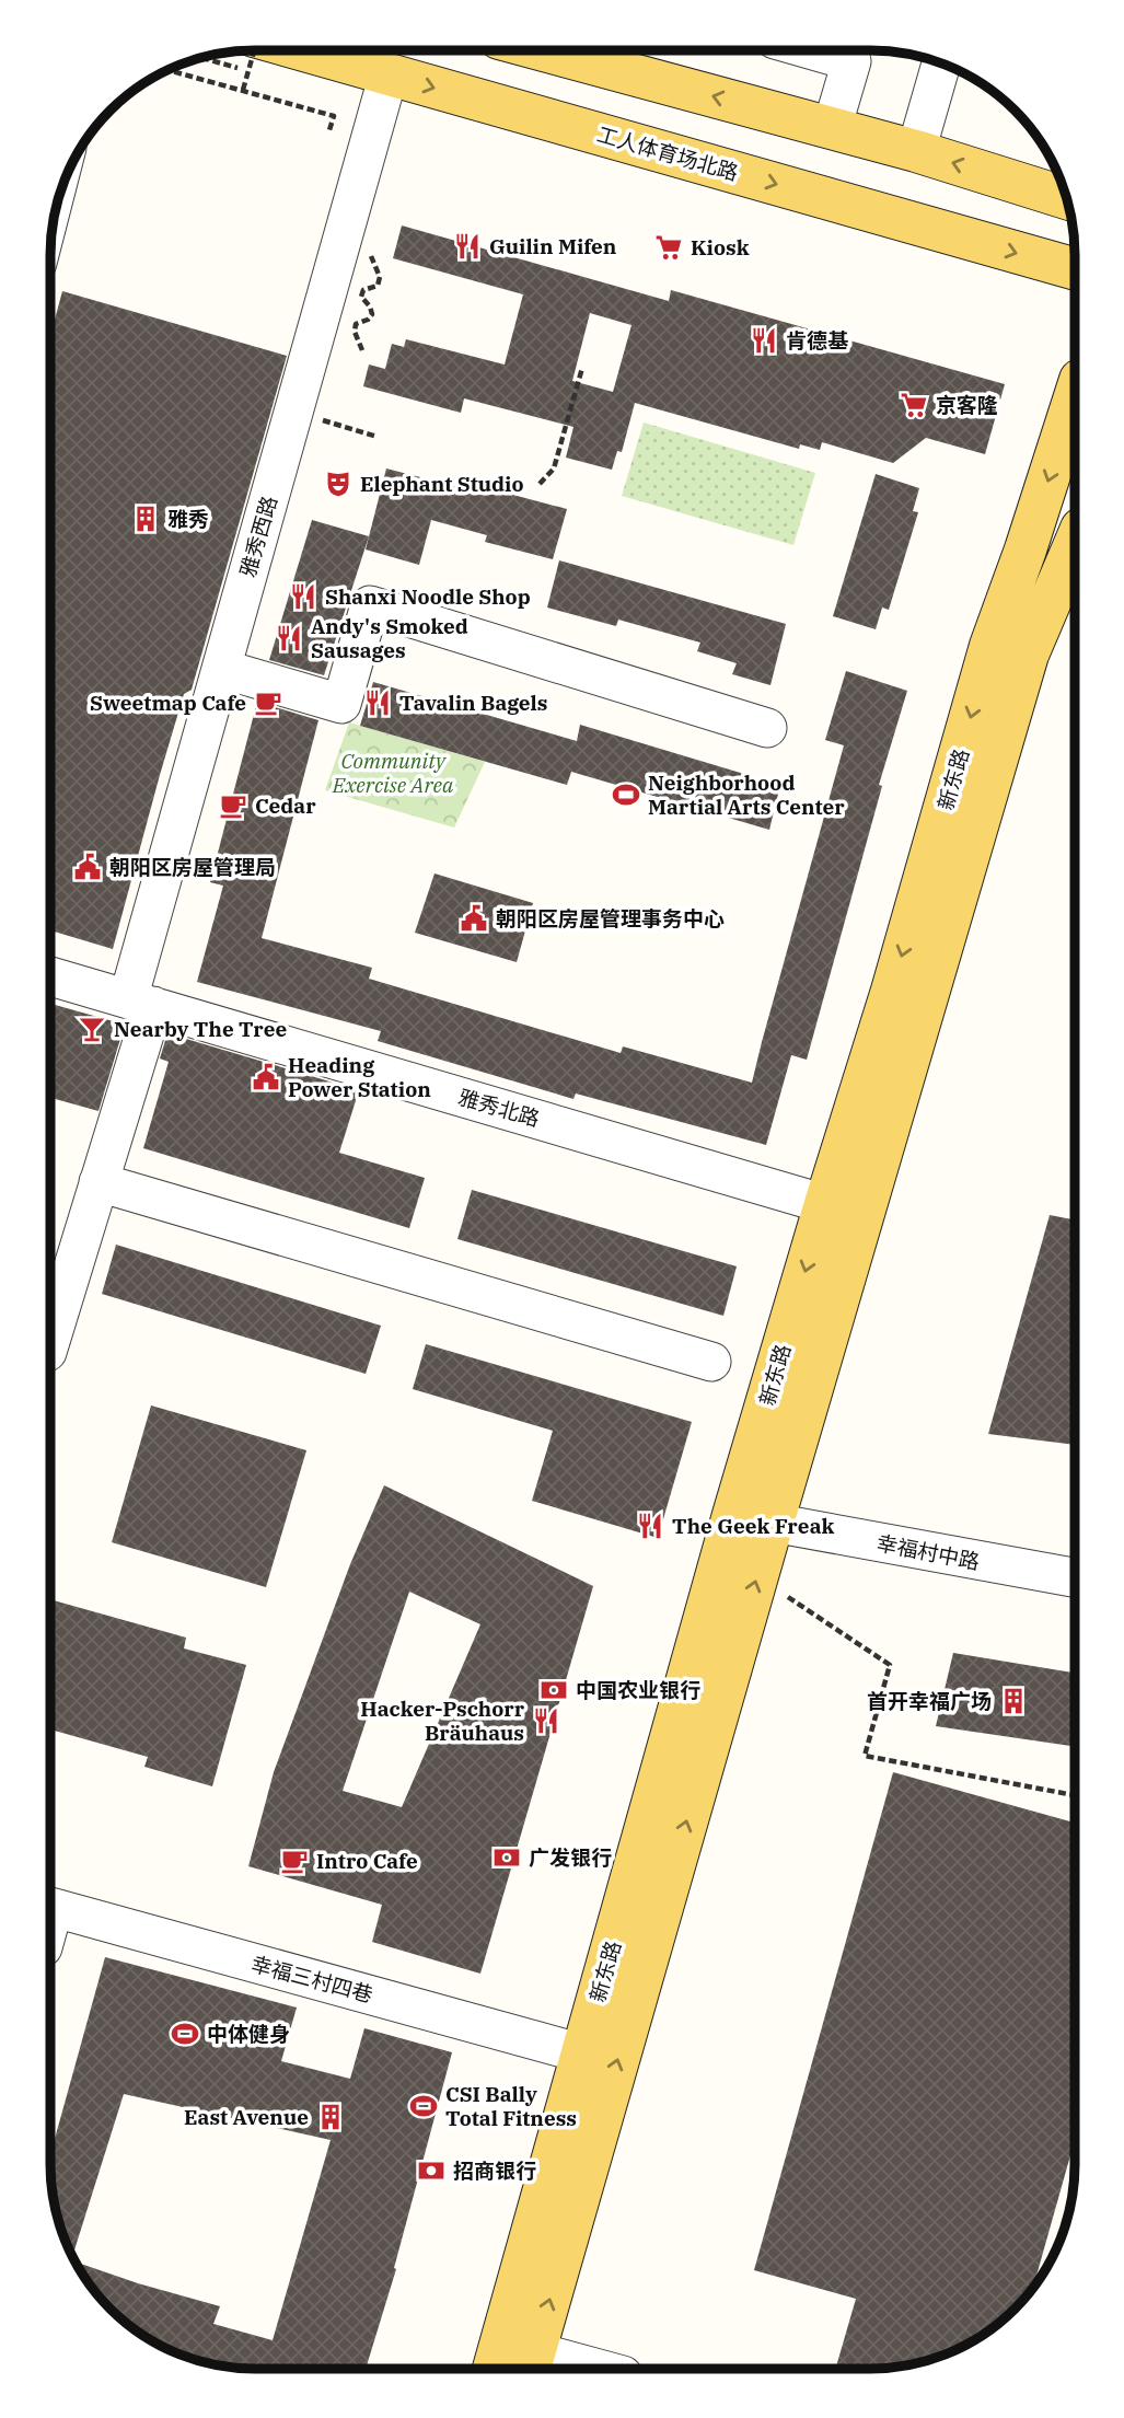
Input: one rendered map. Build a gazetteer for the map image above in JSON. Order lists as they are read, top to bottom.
{
  "streets": {
    "main road": ["工人体育场北路", "新东路"],
    "street": [
      "雅秀西路",
      "雅秀北路",
      "幸福村中路",
      "幸福三村四巷"
    ]
  },
  "crossings": [
    ["工人体育场北路", "雅秀西路"],
    ["雅秀西路", "雅秀北路"],
    ["新东路", "雅秀北路"],
    ["新东路", "幸福村中路"],
    ["新东路", "幸福三村四巷"]
  ],
  "parks": ["Community Exercise Area"],
  "places": {
    "restaurant": [
      "Guilin Mifen",
      "肯德基",
      "Shanxi Noodle Shop",
      "Andy's Smoked Sausages",
      "Tavalin Bagels",
      "The Geek Freak",
      "Hacker-Pschorr Bräuhaus"
    ],
    "supermarket": ["Kiosk", "京客隆"],
    "theatre": ["Elephant Studio"],
    "building": ["雅秀", "首开幸福广场", "East Avenue"],
    "cafe": ["Sweetmap Cafe", "Cedar", "Intro Cafe"],
    "sports": ["Neighborhood Martial Arts Center", "中体健身", "CSI Bally Total Fitness"],
    "public building": ["朝阳区房屋管理局", "朝阳区房屋管理事务中心", "Heading Power Station"],
    "bar": ["Nearby The Tree"],
    "bank": ["中国农业银行", "广发银行", "招商银行"]
  }
}
